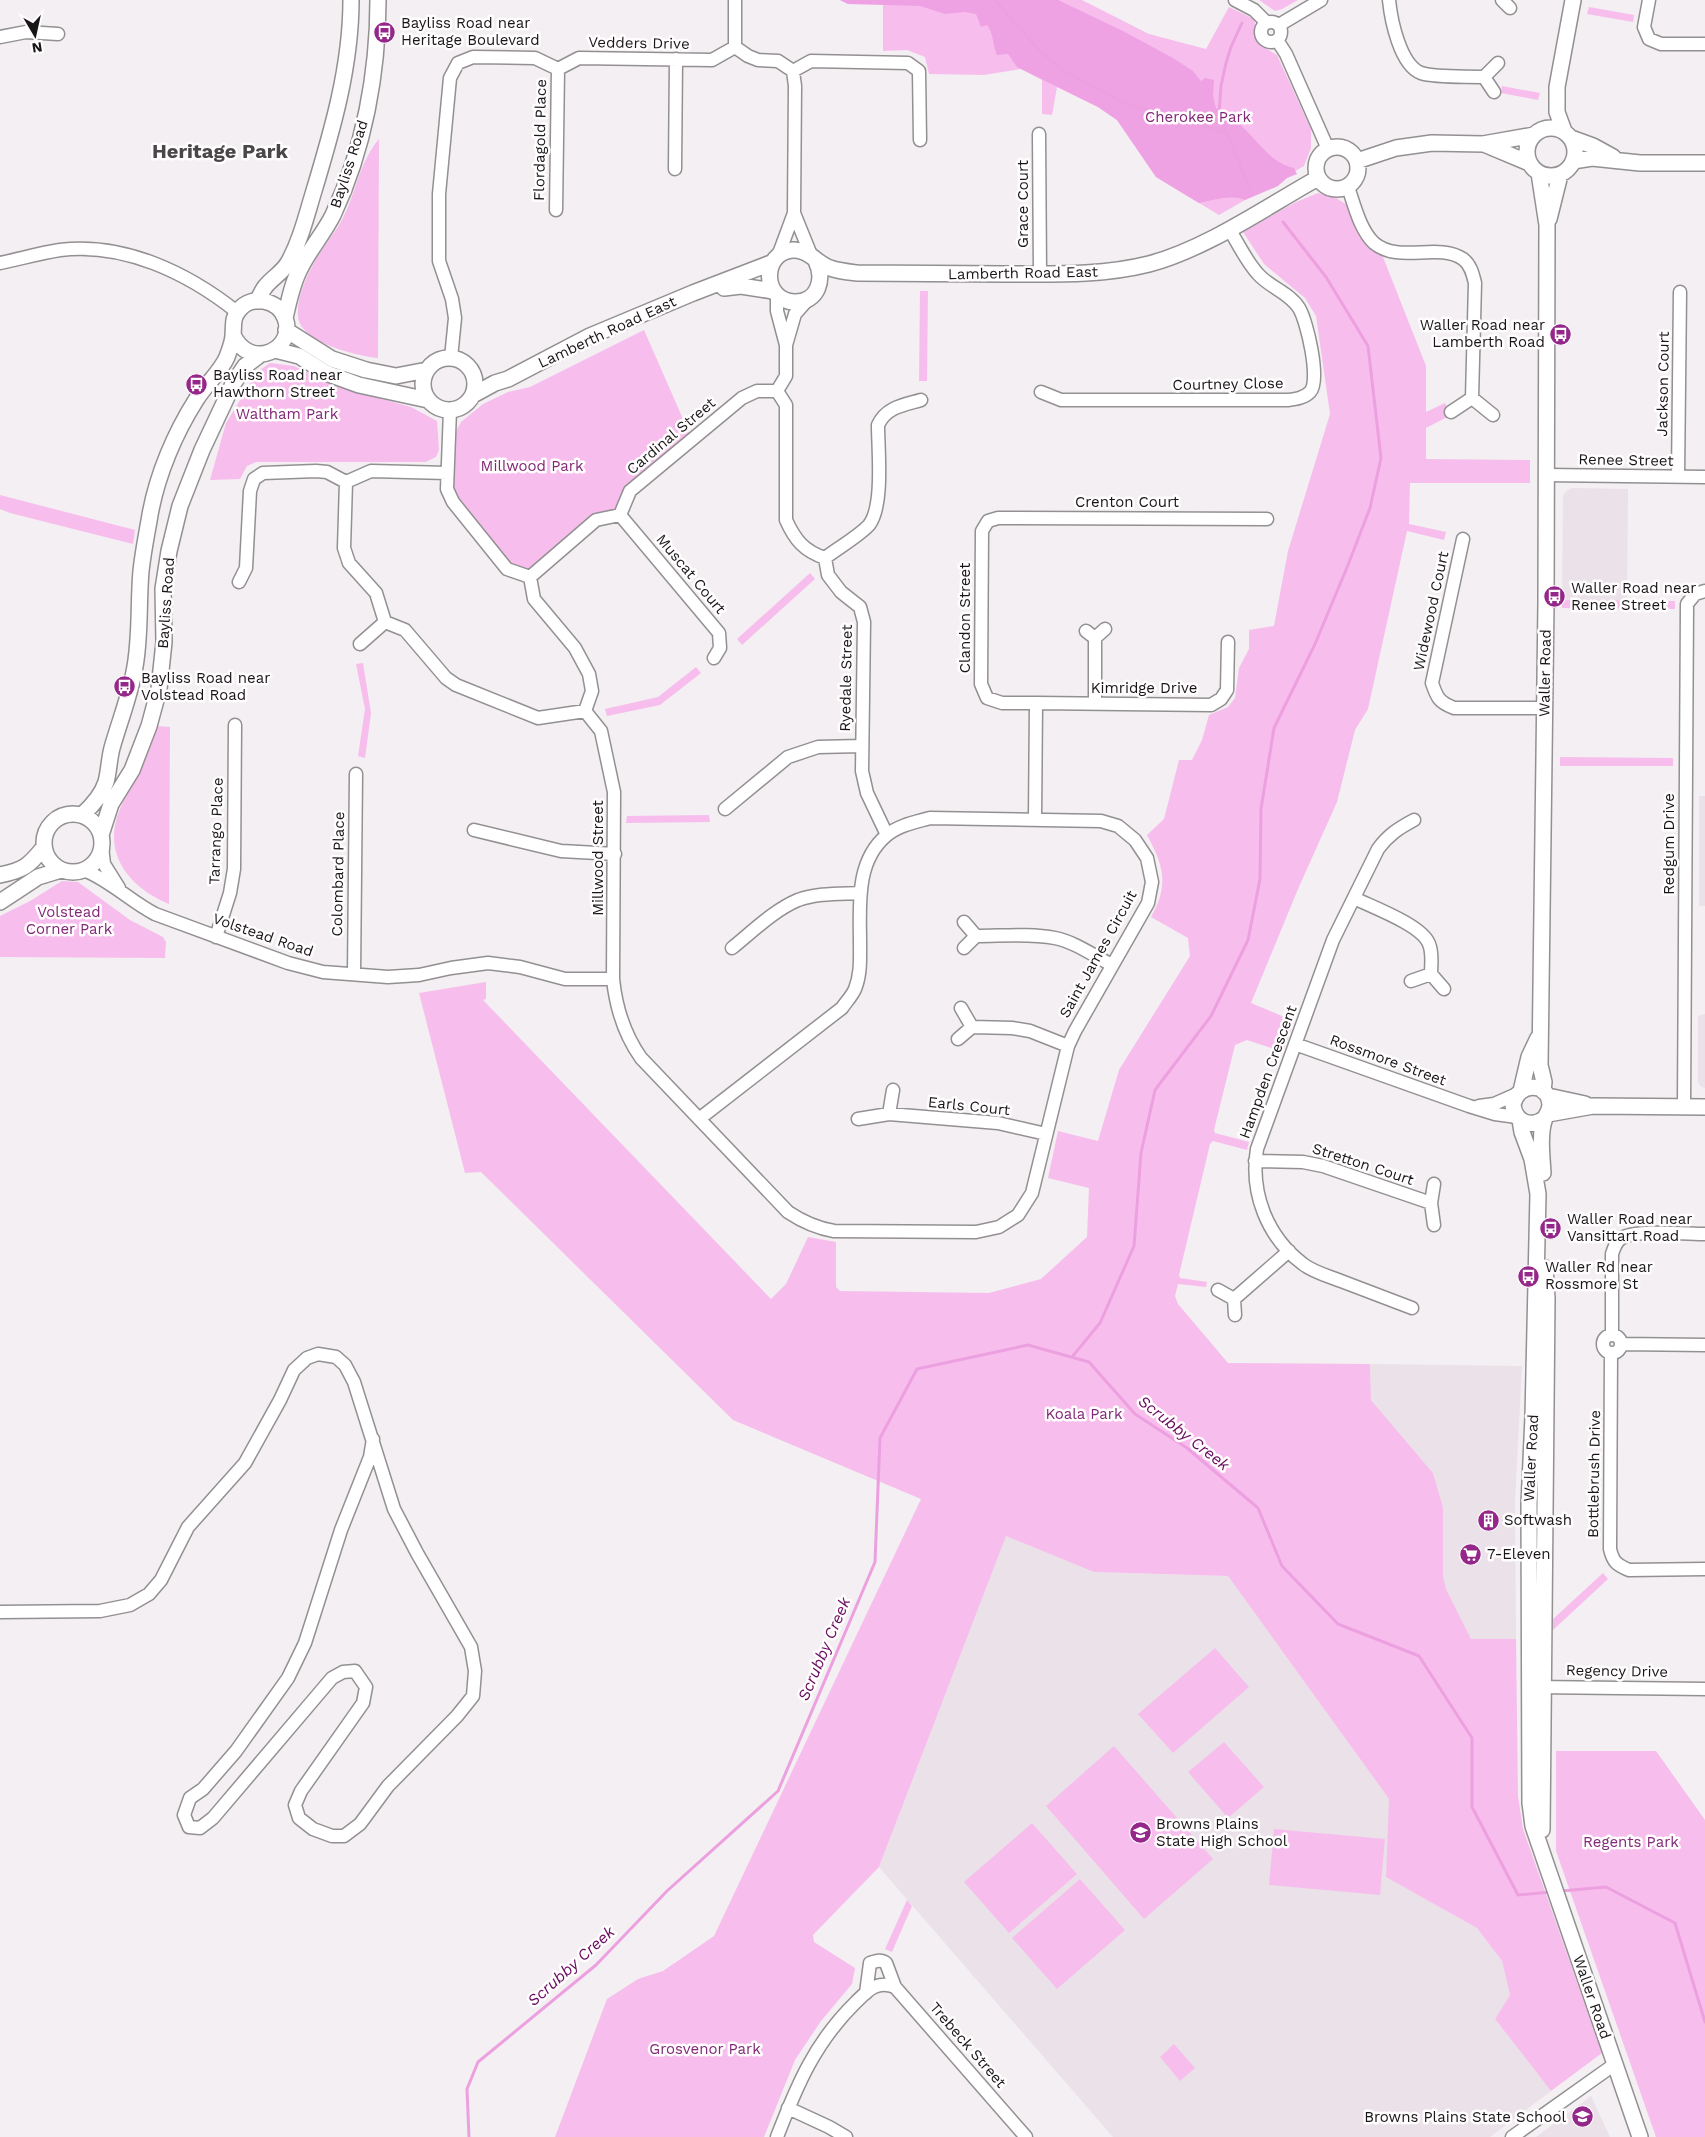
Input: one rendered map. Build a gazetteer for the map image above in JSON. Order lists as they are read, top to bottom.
{
  "streets": {
    "street": [
      "Vedders Drive",
      "Flordagold Place",
      "Bayliss Road",
      "Grace Court",
      "Lamberth Road East",
      "Courtney Close",
      "Jackson Court",
      "Cardinal Street",
      "Renee Street",
      "Crenton Court",
      "Muscat Court",
      "Widewood Court",
      "Clandon Street",
      "Waller Road",
      "Ryedale Street",
      "Kimridge Drive",
      "Tarrango Place",
      "Redgum Drive",
      "Millwood Street",
      "Colombard Place",
      "Volstead Road",
      "Saint James Circuit",
      "Rossmore Street",
      "Hampden Crescent",
      "Earls Court",
      "Stretton Court",
      "Bottlebrush Drive",
      "Regency Drive",
      "Trebeck Street"
    ]
  },
  "crossings": [
    ["Vedders Drive", "Flordagold Place"],
    ["Bayliss Road", "Volstead Road"],
    ["Grace Court", "Lamberth Road East"],
    ["Lamberth Road East", "Courtney Close"],
    ["Jackson Court", "Renee Street"],
    ["Cardinal Street", "Muscat Court"],
    ["Renee Street", "Waller Road"],
    ["Crenton Court", "Clandon Street"],
    ["Widewood Court", "Waller Road"],
    ["Clandon Street", "Kimridge Drive"],
    ["Waller Road", "Rossmore Street"],
    ["Waller Road", "Regency Drive"],
    ["Ryedale Street", "Saint James Circuit"],
    ["Tarrango Place", "Volstead Road"],
    ["Millwood Street", "Volstead Road"],
    ["Millwood Street", "Saint James Circuit"],
    ["Colombard Place", "Volstead Road"],
    ["Volstead Road", "Saint James Circuit"],
    ["Saint James Circuit", "Earls Court"],
    ["Rossmore Street", "Hampden Crescent"],
    ["Hampden Crescent", "Stretton Court"]
  ],
  "districts": ["Heritage Park"],
  "water": ["Scrubby Creek"],
  "parks": [
    "Cherokee Park",
    "Waltham Park",
    "Millwood Park",
    "Volstead Corner Park",
    "Koala Park",
    "Regents Park",
    "Grosvenor Park"
  ],
  "places": {
    "bus stop": [
      "Bayliss Road near Heritage Boulevard",
      "Waller Road near Lamberth Road",
      "Bayliss Road near Hawthorn Street",
      "Waller Road near Renee Street",
      "Bayliss Road near Volstead Road",
      "Waller Road near Vansittart Road",
      "Waller Rd near Rossmore St"
    ],
    "building": ["Softwash"],
    "supermarket": ["7-Eleven"],
    "school or university": ["Browns Plains State High School", "Browns Plains State School"]
  },
  "north": "bottom"
}
